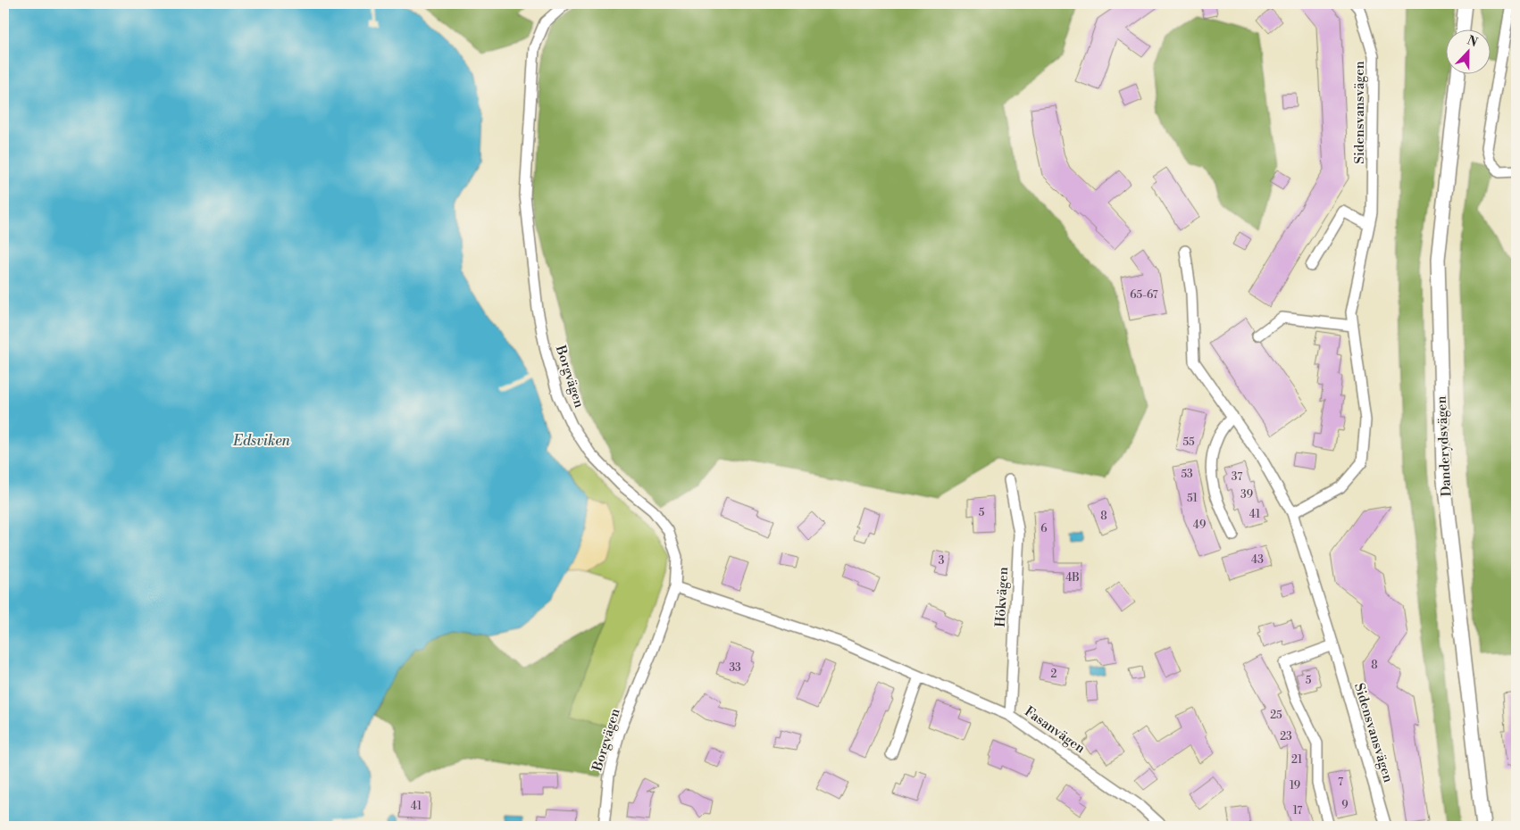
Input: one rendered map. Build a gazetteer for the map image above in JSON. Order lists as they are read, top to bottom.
{
  "streets": {
    "main road": ["Danderydsvägen"],
    "street": [
      "Sidensvansvägen",
      "Borgvägen",
      "Hökvägen",
      "Fasanvägen"
    ]
  },
  "crossings": [
    ["Borgvägen", "Fasanvägen"],
    ["Hökvägen", "Fasanvägen"]
  ],
  "water": ["Edsviken"],
  "house_numbers": [
    "65-67",
    "55",
    "53",
    "37",
    "39",
    "51",
    "5",
    "41",
    "8",
    "49",
    "6",
    "43",
    "3",
    "4B",
    "8",
    "33",
    "2",
    "5",
    "25",
    "23",
    "21",
    "7",
    "19",
    "9",
    "41",
    "17"
  ],
  "north": "top"
}
